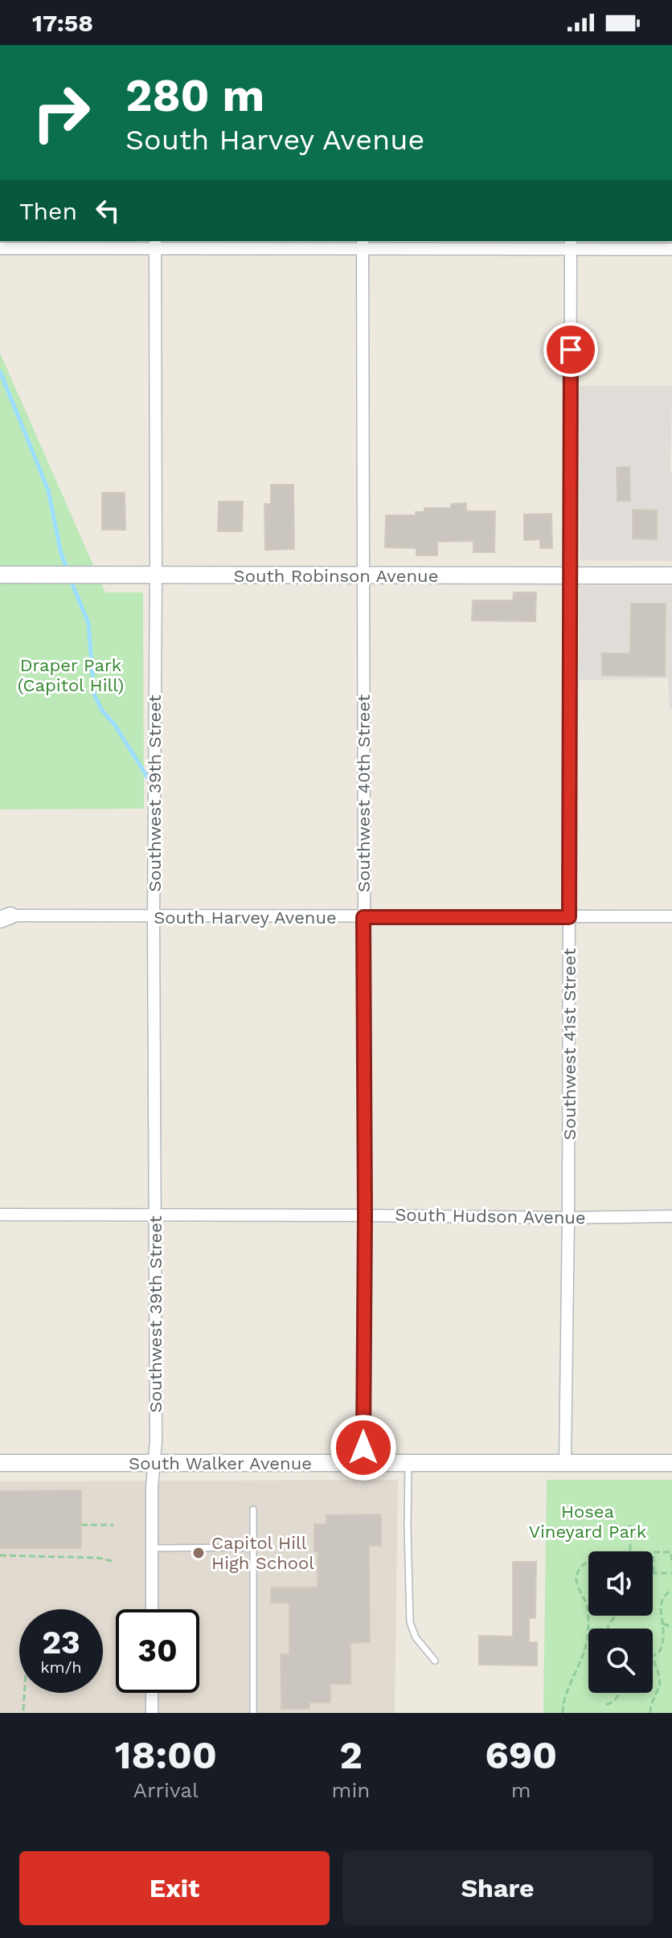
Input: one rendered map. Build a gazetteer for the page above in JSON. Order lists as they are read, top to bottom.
{
  "streets": {
    "main road": ["South Robinson Avenue", "South Walker Avenue"],
    "street": [
      "Southwest 39th Street",
      "Southwest 40th Street",
      "South Harvey Avenue",
      "Southwest 41st Street",
      "South Hudson Avenue"
    ]
  },
  "crossings": [
    ["South Robinson Avenue", "Southwest 39th Street"],
    ["South Robinson Avenue", "Southwest 40th Street"],
    ["South Robinson Avenue", "Southwest 41st Street"],
    ["Southwest 39th Street", "South Harvey Avenue"],
    ["Southwest 39th Street", "South Hudson Avenue"],
    ["Southwest 39th Street", "South Walker Avenue"],
    ["Southwest 40th Street", "South Harvey Avenue"],
    ["Southwest 40th Street", "South Hudson Avenue"],
    ["Southwest 40th Street", "South Walker Avenue"],
    ["South Harvey Avenue", "Southwest 41st Street"],
    ["Southwest 41st Street", "South Hudson Avenue"],
    ["Southwest 41st Street", "South Walker Avenue"]
  ],
  "parks": ["Draper Park (Capitol Hill)", "Hosea Vineyard Park"],
  "places": ["Capitol Hill High School"],
  "page": {
    "status": "17:58",
    "turn": ["280 m", "South Harvey Avenue"],
    "then": "Then",
    "speed": "23 km/h",
    "limit": "30",
    "eta": [
      "18:00",
      "Arrival",
      "2",
      "min",
      "690",
      "m"
    ],
    "buttons": ["Exit", "Share"]
  }
}
